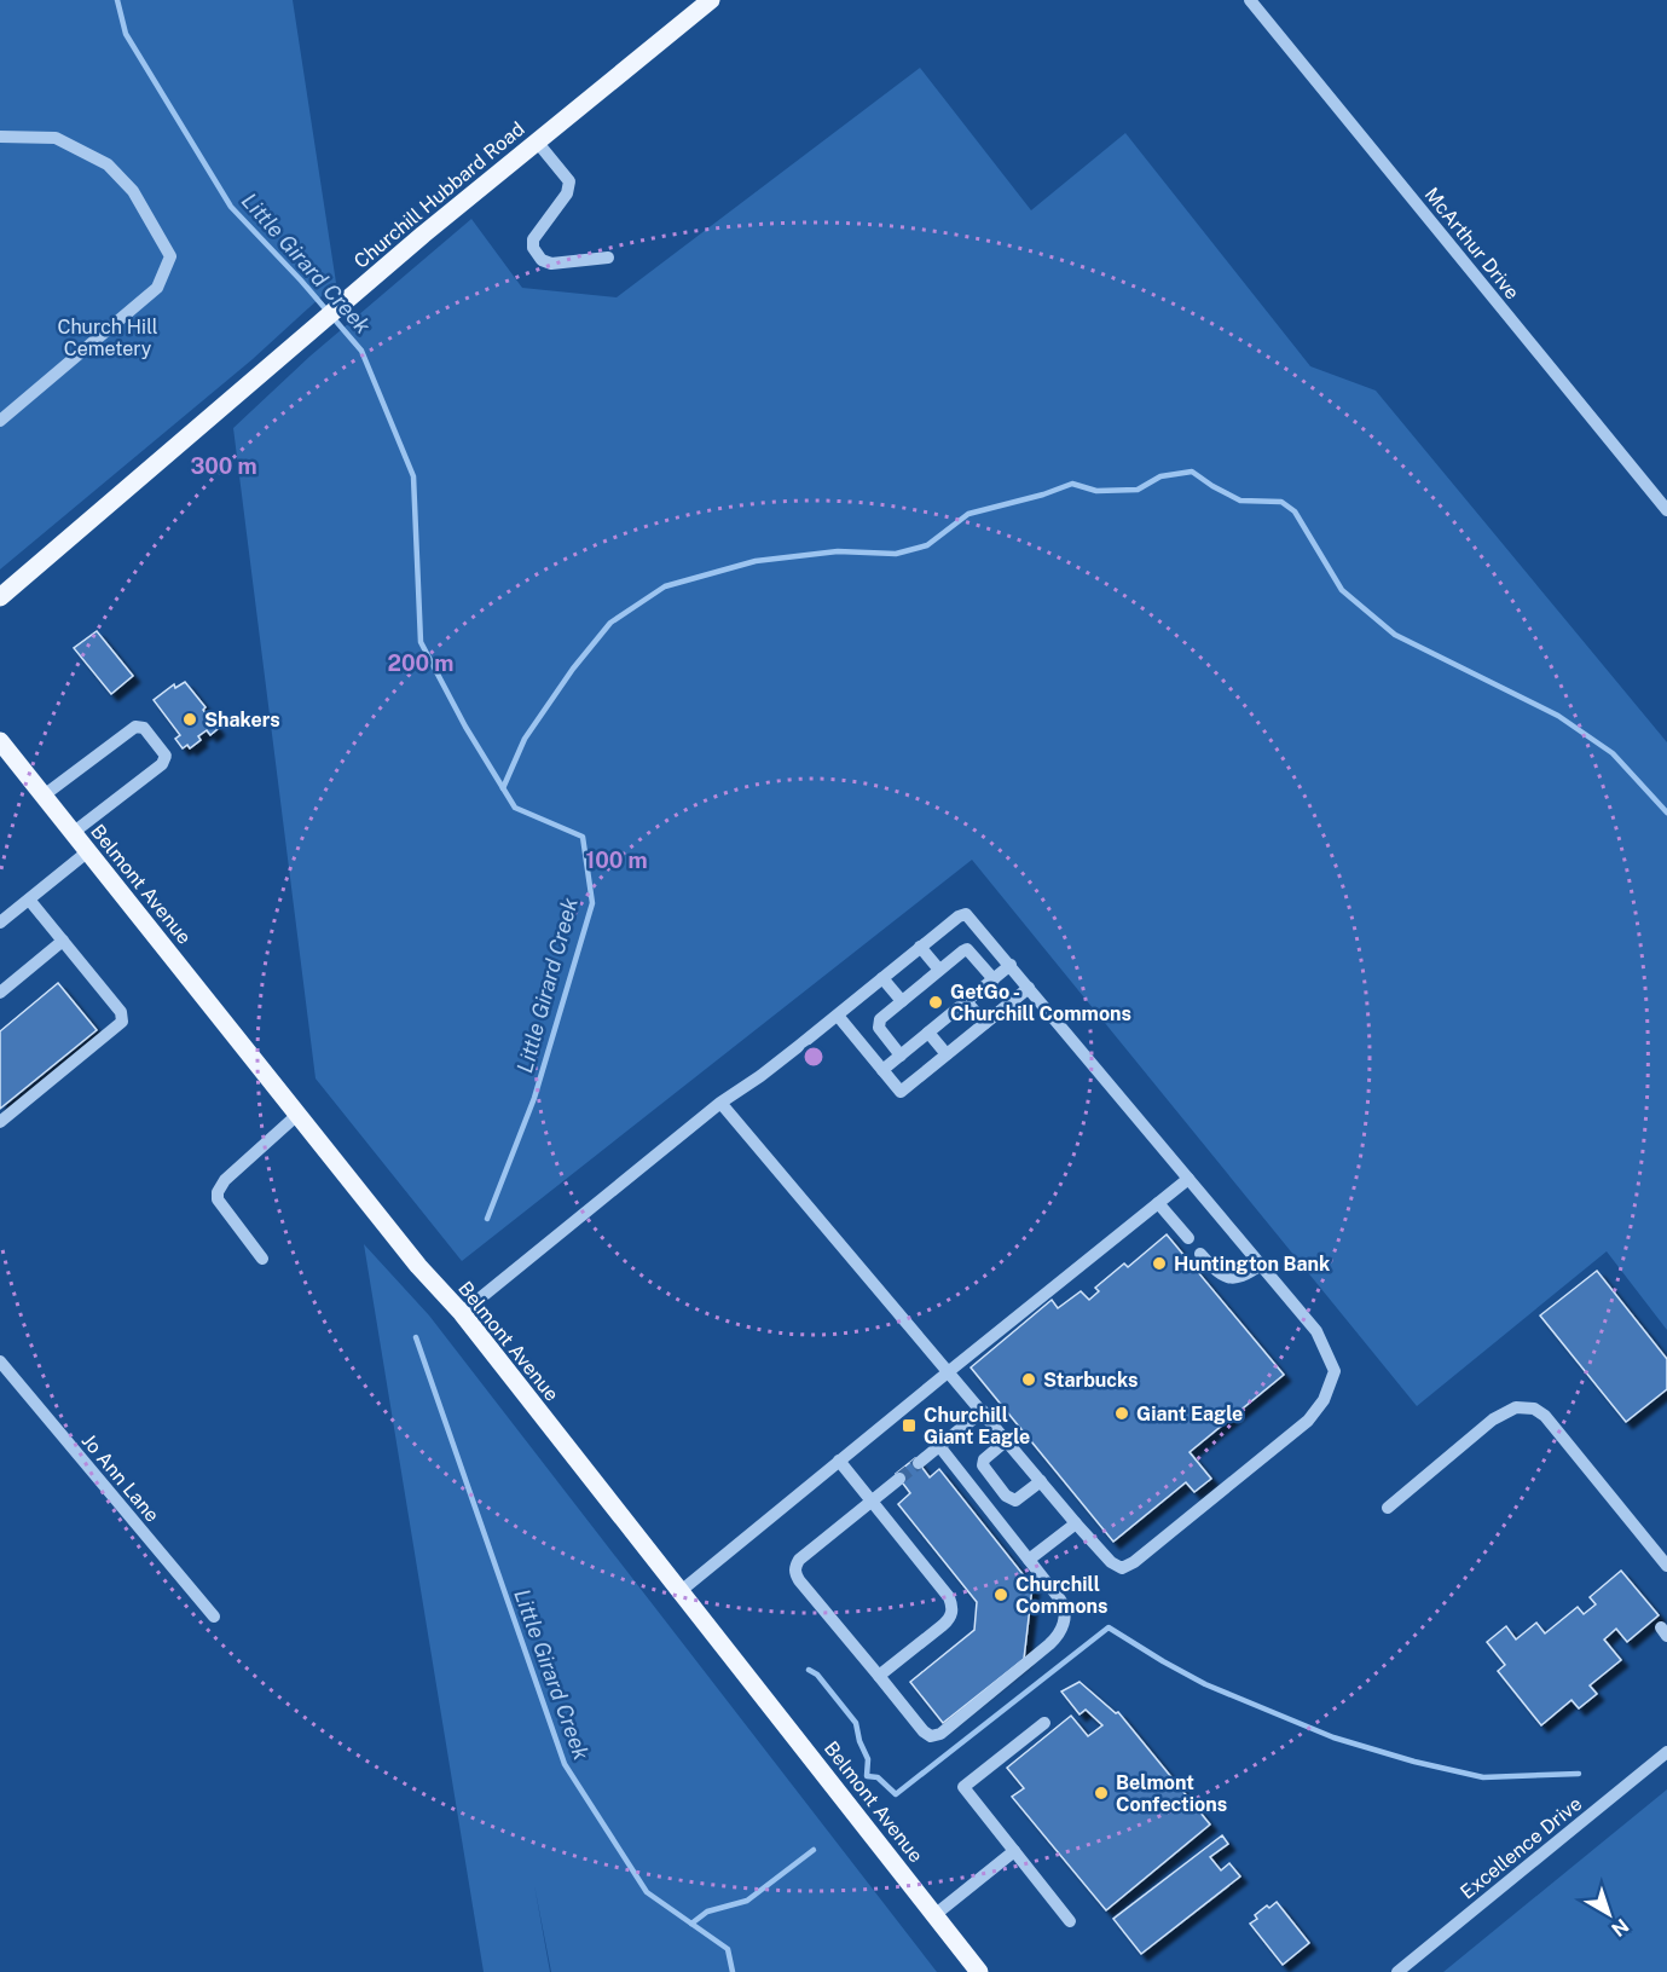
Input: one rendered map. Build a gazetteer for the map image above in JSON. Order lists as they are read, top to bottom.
{
  "streets": {
    "main road": ["Churchill Hubbard Road", "Belmont Avenue"],
    "street": ["McArthur Drive", "Jo Ann Lane", "Excellence Drive"]
  },
  "water": ["Little Girard Creek"],
  "parks": ["Church Hill Cemetery"],
  "places": {
    "other": [
      "Shakers",
      "GetGo - Churchill Commons",
      "Huntington Bank",
      "Starbucks",
      "Giant Eagle",
      "Churchill Commons",
      "Belmont Confections"
    ],
    "transit": ["Churchill Giant Eagle"]
  },
  "north": "bottom right",
  "rings": ["300 m", "200 m", "100 m"]
}
